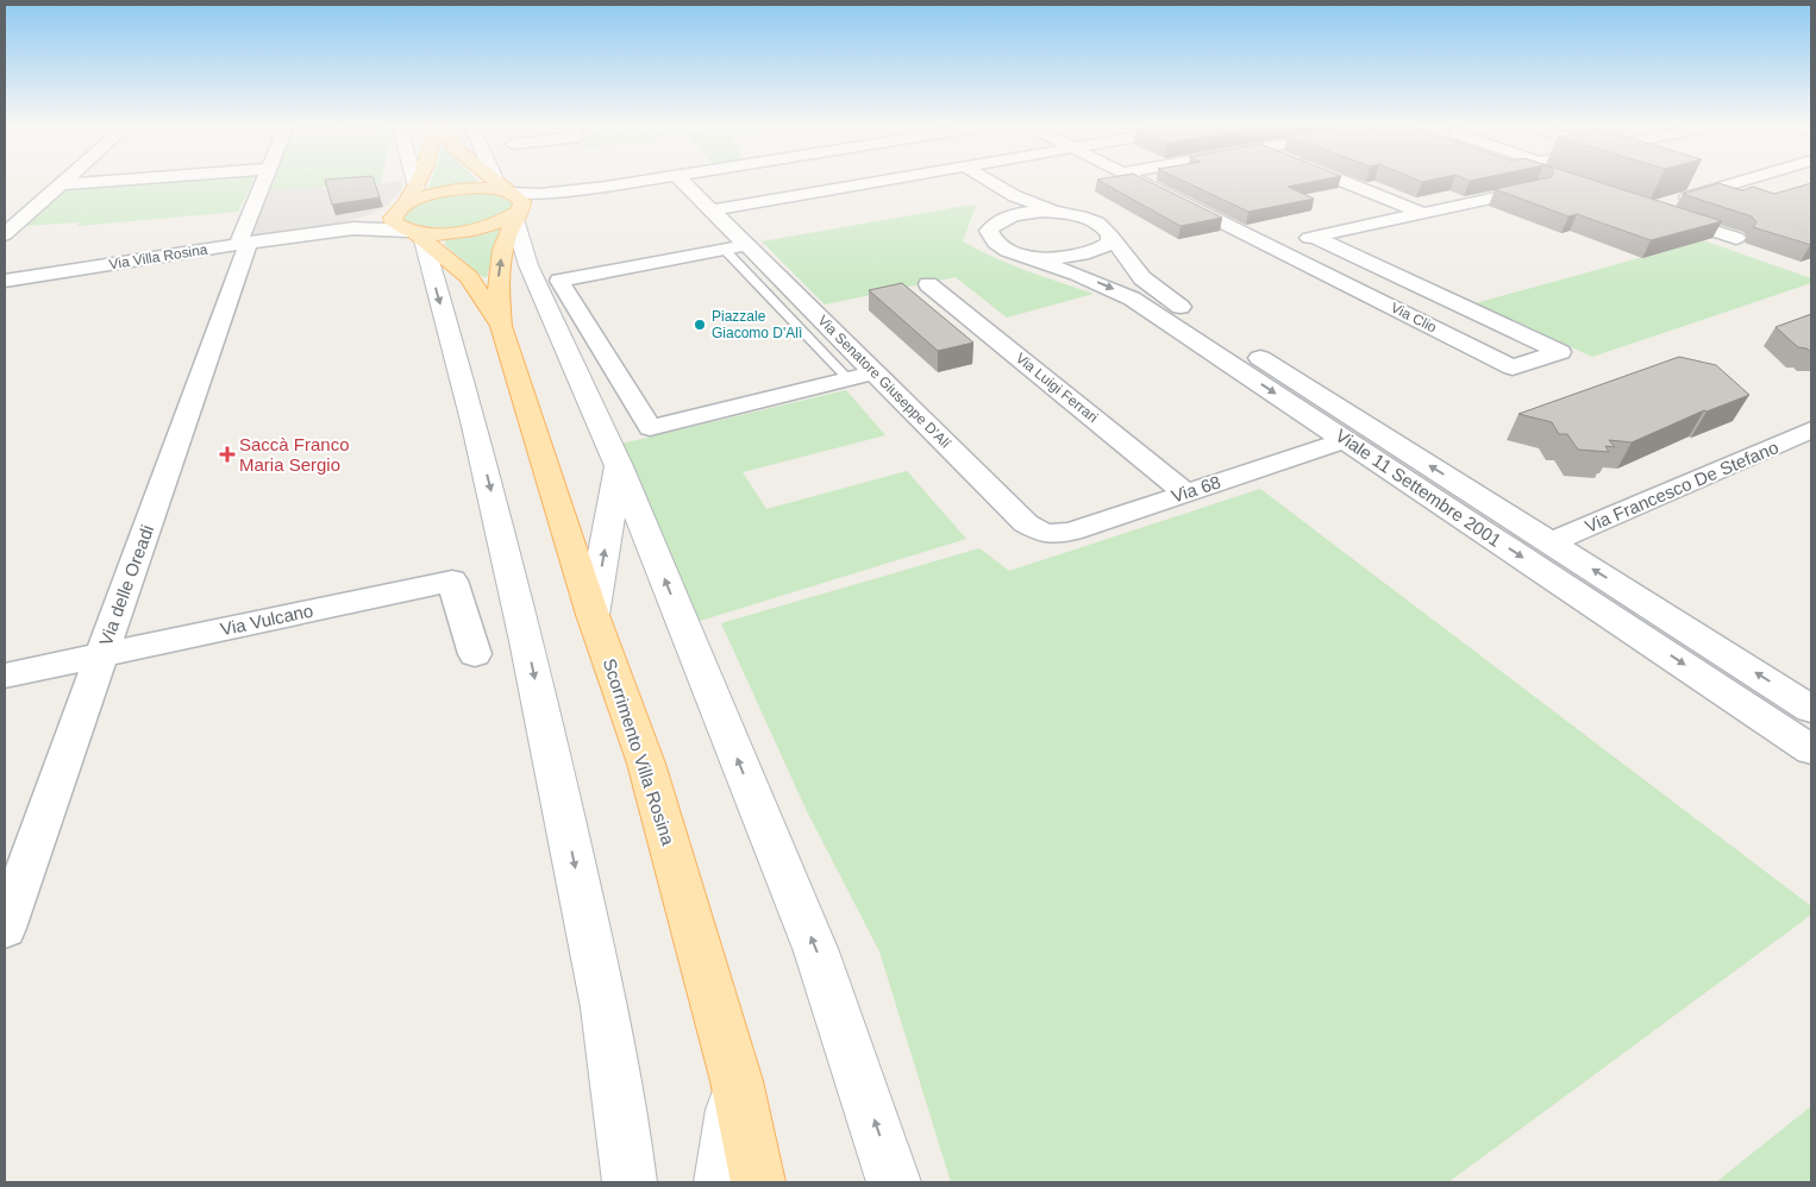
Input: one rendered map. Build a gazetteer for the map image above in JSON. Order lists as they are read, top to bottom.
{
  "streets": {
    "main road": ["Scorrimento Villa Rosina"],
    "street": [
      "Via Villa Rosina",
      "Via Clio",
      "Via Senatore Giuseppe D'Alí",
      "Via Luigi Ferrari",
      "Via Francesco De Stefano",
      "Viale 11 Settembre 2001",
      "Via 68",
      "Via delle Oreadi",
      "Via Vulcano"
    ]
  },
  "crossings": [
    ["Via Villa Rosina", "Via delle Oreadi"],
    ["Via Villa Rosina", "Scorrimento Villa Rosina"],
    ["Via Senatore Giuseppe D'Alí", "Via 68"],
    ["Via Luigi Ferrari", "Via 68"],
    ["Via Francesco De Stefano", "Viale 11 Settembre 2001"],
    ["Viale 11 Settembre 2001", "Via 68"],
    ["Via delle Oreadi", "Via Vulcano"]
  ],
  "places": {
    "other": ["Piazzale Giacomo D'Alì"],
    "health": ["Saccà Franco Maria Sergio"]
  }
}
